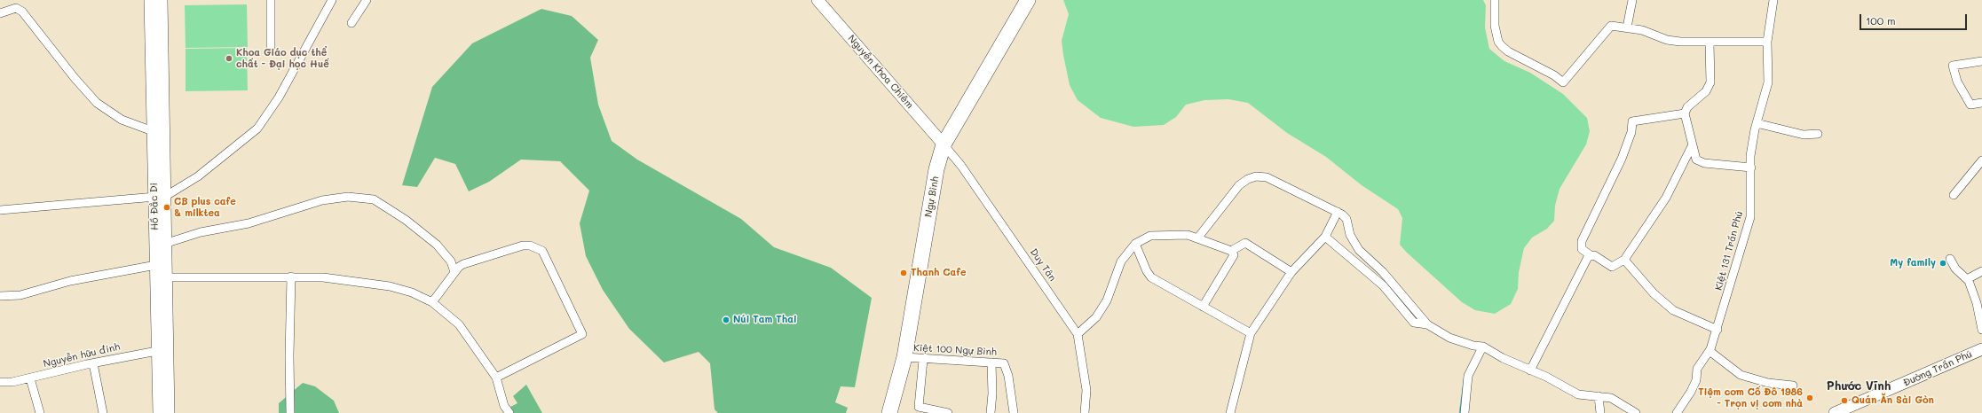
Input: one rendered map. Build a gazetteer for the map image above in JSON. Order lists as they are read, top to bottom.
{
  "streets": {
    "highway": ["Ngự Bình"],
    "street": [
      "Nguyễn Khoa Chiêm",
      "Hồ Đắc Di",
      "Kiệt 131 Trần Phú",
      "Duy Tân",
      "Kiệt 100 Ngự Bình",
      "Nguyễn hữu đính",
      "Đường Trần Phú"
    ]
  },
  "crossings": [
    ["Nguyễn Khoa Chiêm", "Ngự Bình"],
    ["Nguyễn Khoa Chiêm", "Duy Tân"],
    ["Ngự Bình", "Duy Tân"],
    ["Ngự Bình", "Kiệt 100 Ngự Bình"],
    ["Hồ Đắc Di", "Nguyễn hữu đính"]
  ],
  "districts": ["Phước Vĩnh"],
  "places": [
    "Khoa Giáo dục thể chất - Đại học Huế",
    "CB plus cafe & milktea",
    "My family",
    "Thanh Cafe",
    "Núi Tam Thai",
    "Tiệm cơm Cố Đô 1986 - Trọn vị cơm nhà",
    "Quán Ăn Sài Gòn"
  ],
  "scale_bar": "100 m"
}
